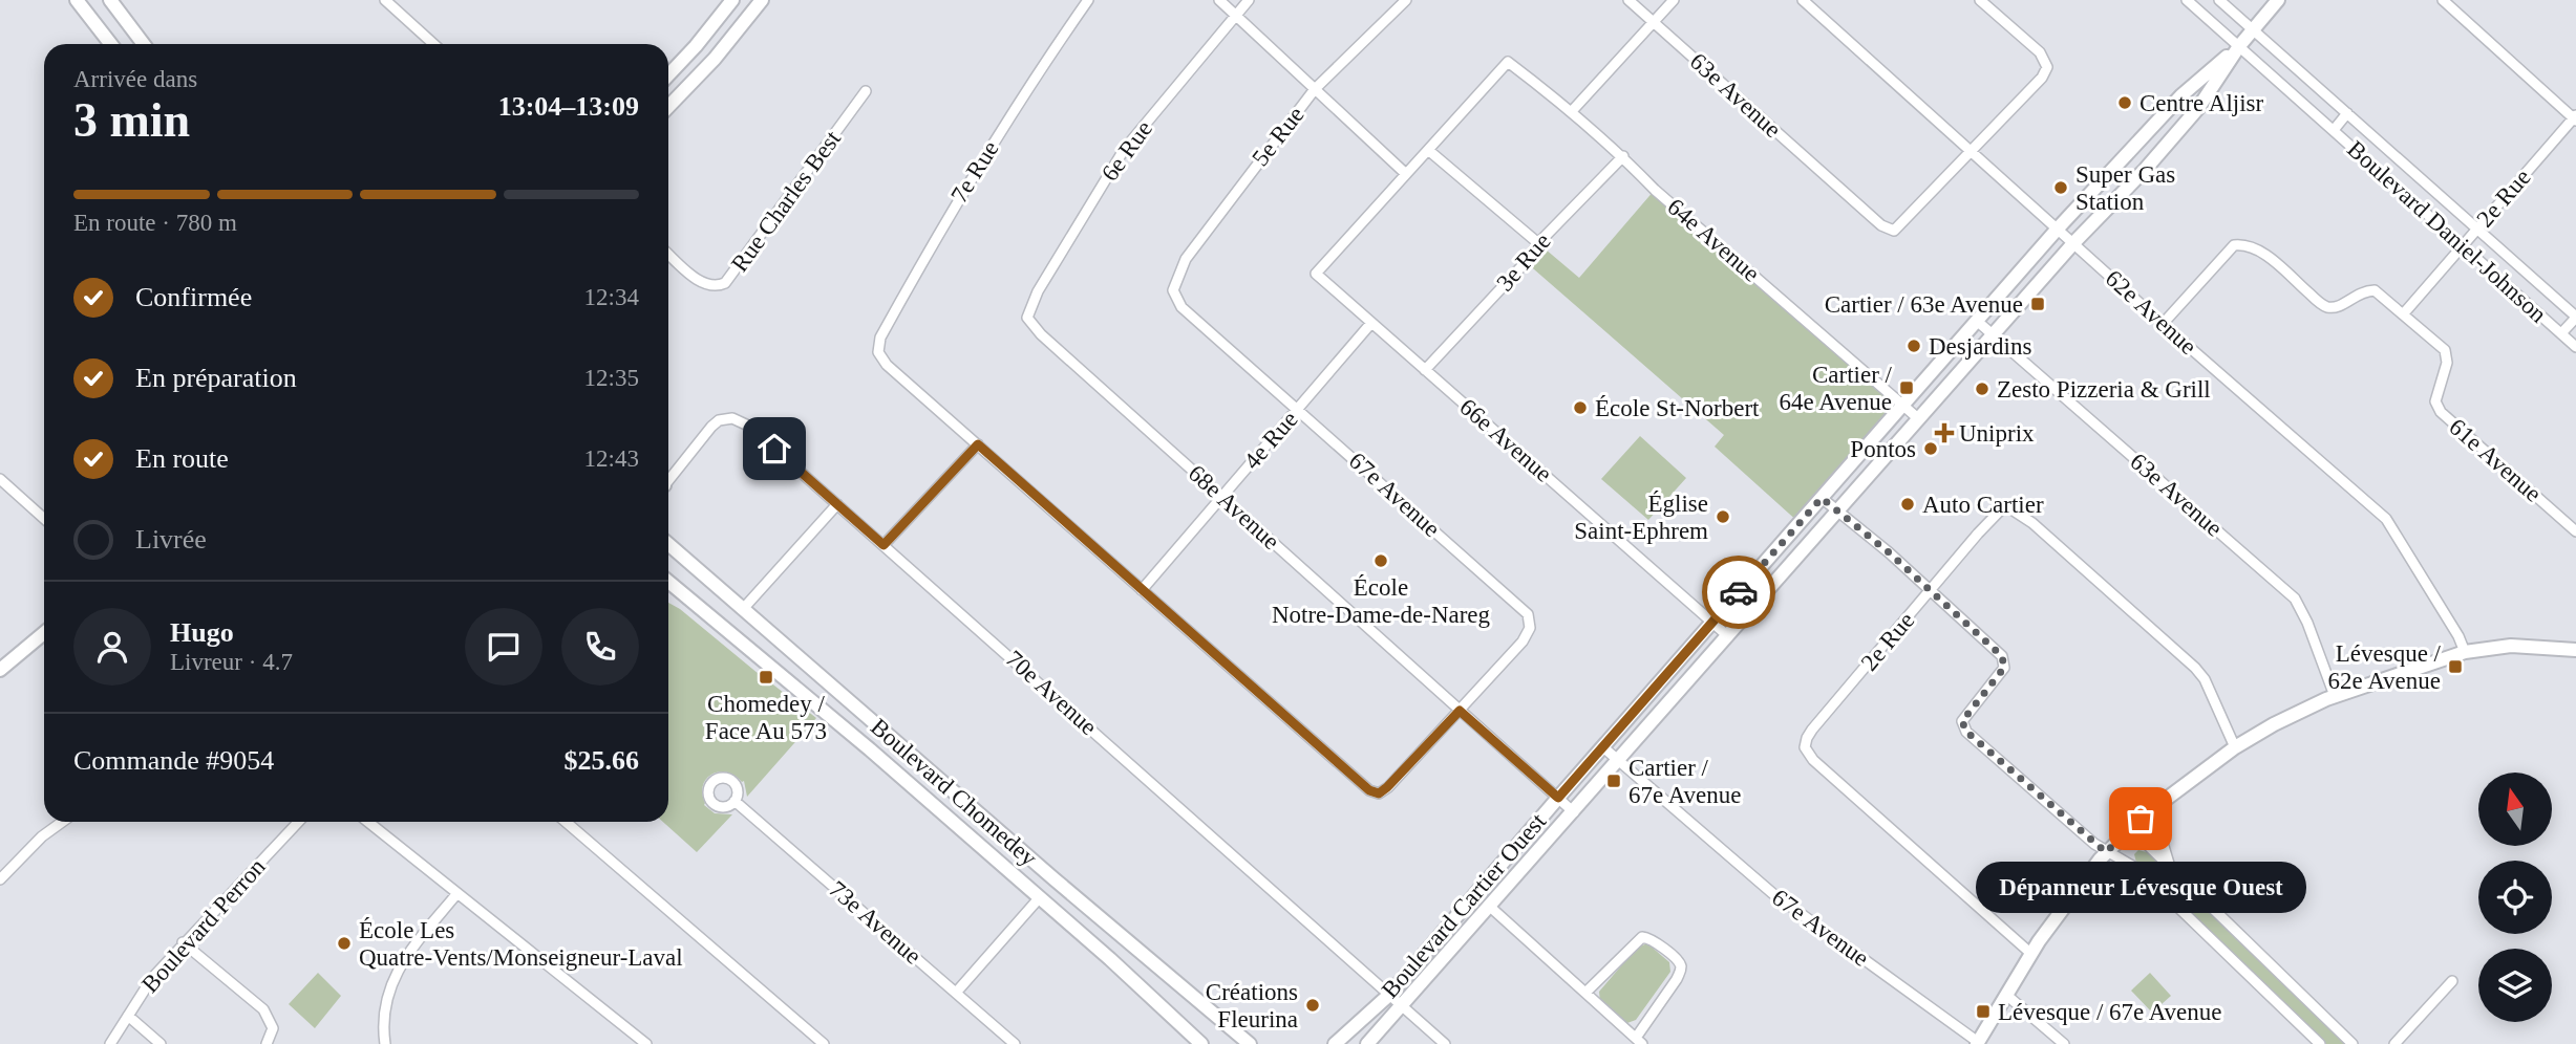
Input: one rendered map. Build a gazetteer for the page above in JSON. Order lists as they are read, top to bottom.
{
  "streets": {
    "street": [
      "63e Avenue",
      "5e Rue",
      "6e Rue",
      "7e Rue",
      "2e Rue",
      "Rue Charles Best",
      "Boulevard Daniel-Johnson",
      "64e Avenue",
      "3e Rue",
      "62e Avenue",
      "4e Rue",
      "66e Avenue",
      "61e Avenue",
      "67e Avenue",
      "68e Avenue",
      "70e Avenue",
      "Boulevard Chomedey",
      "Boulevard Cartier Ouest",
      "73e Avenue",
      "Boulevard Perron"
    ]
  },
  "crossings": [
    ["63e Avenue", "62e Avenue"],
    ["63e Avenue", "Boulevard Cartier Ouest"],
    ["5e Rue", "67e Avenue"],
    ["6e Rue", "68e Avenue"],
    ["2e Rue", "Boulevard Daniel-Johnson"],
    ["2e Rue", "61e Avenue"],
    ["Boulevard Daniel-Johnson", "Boulevard Cartier Ouest"],
    ["64e Avenue", "3e Rue"],
    ["64e Avenue", "Boulevard Cartier Ouest"],
    ["3e Rue", "66e Avenue"],
    ["62e Avenue", "61e Avenue"],
    ["62e Avenue", "Boulevard Cartier Ouest"],
    ["4e Rue", "66e Avenue"],
    ["4e Rue", "67e Avenue"],
    ["4e Rue", "68e Avenue"],
    ["66e Avenue", "Boulevard Cartier Ouest"],
    ["67e Avenue", "68e Avenue"],
    ["67e Avenue", "Boulevard Cartier Ouest"],
    ["68e Avenue", "Boulevard Cartier Ouest"],
    ["70e Avenue", "Boulevard Cartier Ouest"]
  ],
  "places": {
    "other": [
      "Centre Aljisr",
      "Super Gas Station",
      "Desjardins",
      "Zesto Pizzeria & Grill",
      "École St-Norbert",
      "Pontos",
      "Auto Cartier",
      "Église Saint-Ephrem",
      "École Notre-Dame-de-Nareg",
      "Dépanneur Lévesque Ouest",
      "École Les Quatre-Vents/Monseigneur-Laval",
      "Créations Fleurina"
    ],
    "transit": [
      "Cartier / 63e Avenue",
      "Cartier / 64e Avenue",
      "Lévesque / 62e Avenue",
      "Chomedey / Face Au 573",
      "Cartier / 67e Avenue",
      "Lévesque / 67e Avenue"
    ],
    "health": ["Uniprix"]
  },
  "north": "top",
  "page": {
    "heading": ["3 min", "Arrivée dans", "13:04–13:09"],
    "panel": [
      "Hugo",
      "Livreur · 4.7",
      "Commande #9054",
      "$25.66"
    ],
    "bar": "En route · 780 m",
    "list": [
      ["Confirmée", "12:34"],
      ["En préparation", "12:35"],
      ["En route", "12:43"],
      "Livrée"
    ],
    "bubble": "Dépanneur Lévesque Ouest"
  }
}
